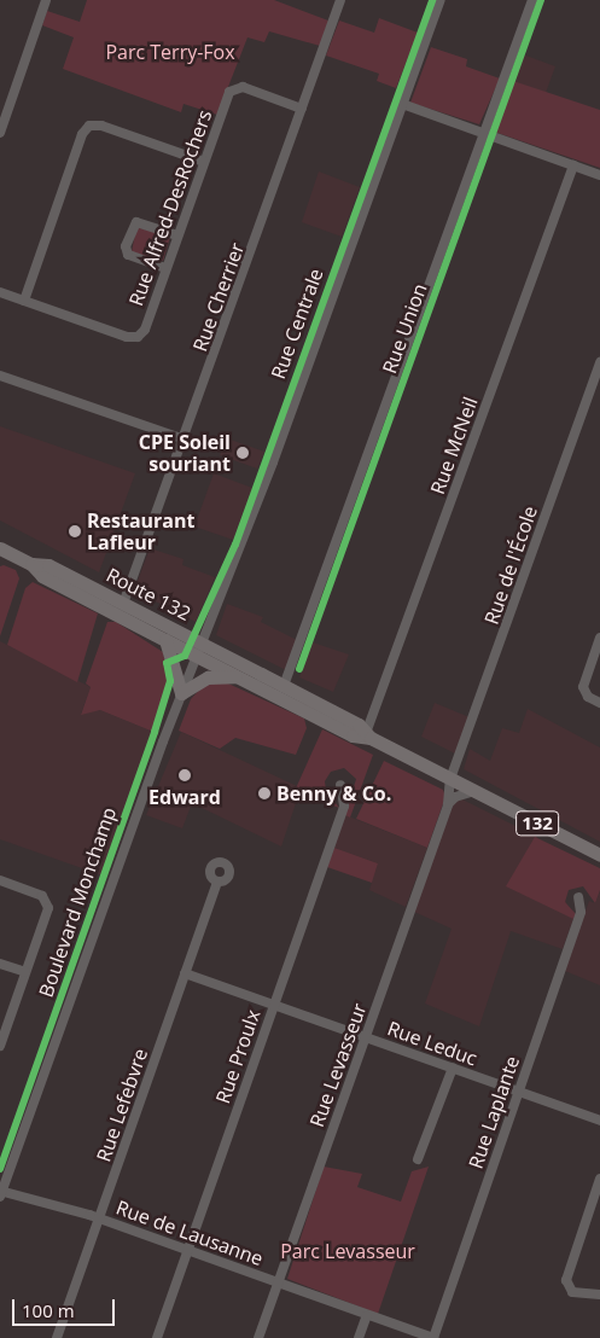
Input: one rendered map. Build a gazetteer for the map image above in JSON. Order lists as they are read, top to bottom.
{
  "streets": {
    "highway": ["Route 132", "132"],
    "street": [
      "Rue Alfred-DesRochers",
      "Rue Cherrier",
      "Rue Centrale",
      "Rue Union",
      "Rue McNeil",
      "Rue de l'École",
      "Boulevard Monchamp",
      "Rue Leduc",
      "Rue Proulx",
      "Rue Levasseur",
      "Rue Lefebvre",
      "Rue Laplante",
      "Rue de Lausanne"
    ]
  },
  "crossings": [
    ["Rue Alfred-DesRochers", "Rue Cherrier"],
    ["Rue Cherrier", "Route 132"],
    ["Rue Centrale", "Route 132"],
    ["Rue Centrale", "Boulevard Monchamp"],
    ["Rue Union", "Route 132"],
    ["Rue McNeil", "Route 132"],
    ["Rue de l'École", "Route 132"],
    ["Rue de l'École", "Rue Levasseur"],
    ["Route 132", "Boulevard Monchamp"],
    ["Route 132", "Rue Levasseur"],
    ["Boulevard Monchamp", "Rue de Lausanne"],
    ["Rue Leduc", "Rue Proulx"],
    ["Rue Leduc", "Rue Levasseur"],
    ["Rue Leduc", "Rue Lefebvre"],
    ["Rue Leduc", "Rue Laplante"],
    ["Rue Proulx", "Rue de Lausanne"],
    ["Rue Levasseur", "Rue de Lausanne"],
    ["Rue Lefebvre", "Rue de Lausanne"],
    ["Rue Laplante", "Rue de Lausanne"]
  ],
  "parks": ["Parc Terry-Fox", "Parc Levasseur"],
  "places": [
    "CPE Soleil souriant",
    "Restaurant Lafleur",
    "Edward",
    "Benny & Co."
  ],
  "scale_bar": "100 m"
}
